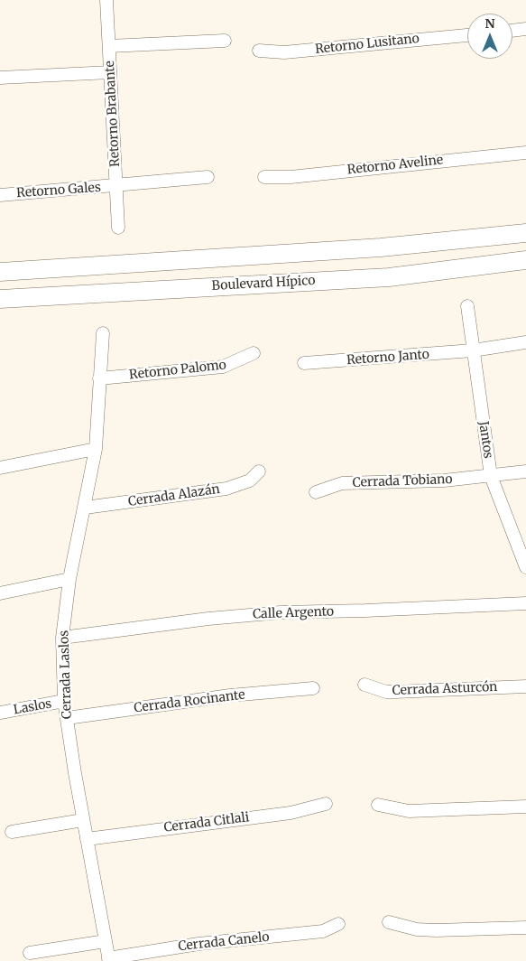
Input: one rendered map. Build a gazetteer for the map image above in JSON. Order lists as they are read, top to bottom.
{
  "streets": {
    "street": [
      "Retorno Lusitano",
      "Retorno Brabante",
      "Retorno Aveline",
      "Retorno Gales",
      "Boulevard Hípico",
      "Retorno Janto",
      "Retorno Palomo",
      "Jantos",
      "Cerrada Tobiano",
      "Cerrada Alazán",
      "Calle Argento",
      "Cerrada Laslos",
      "Cerrada Asturcón",
      "Cerrada Rocinante",
      "Laslos",
      "Cerrada Citlali",
      "Cerrada Canelo"
    ]
  },
  "crossings": [
    ["Retorno Brabante", "Retorno Gales"],
    ["Retorno Janto", "Jantos"],
    ["Retorno Palomo", "Cerrada Laslos"],
    ["Jantos", "Cerrada Tobiano"],
    ["Cerrada Alazán", "Cerrada Laslos"],
    ["Calle Argento", "Cerrada Laslos"],
    ["Cerrada Laslos", "Cerrada Rocinante"],
    ["Cerrada Laslos", "Laslos"],
    ["Cerrada Laslos", "Cerrada Citlali"],
    ["Cerrada Laslos", "Cerrada Canelo"]
  ],
  "north": "top"
}
